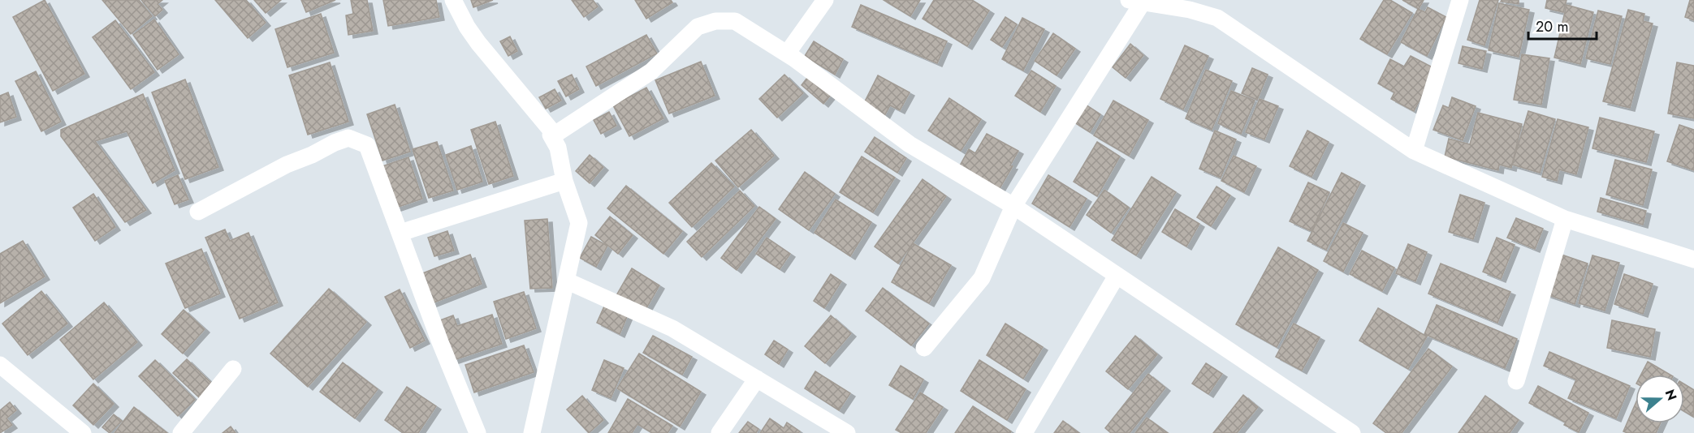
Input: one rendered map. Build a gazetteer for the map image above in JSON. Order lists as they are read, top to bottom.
{
  "scale_bar": "20 m",
  "north": "right"
}
